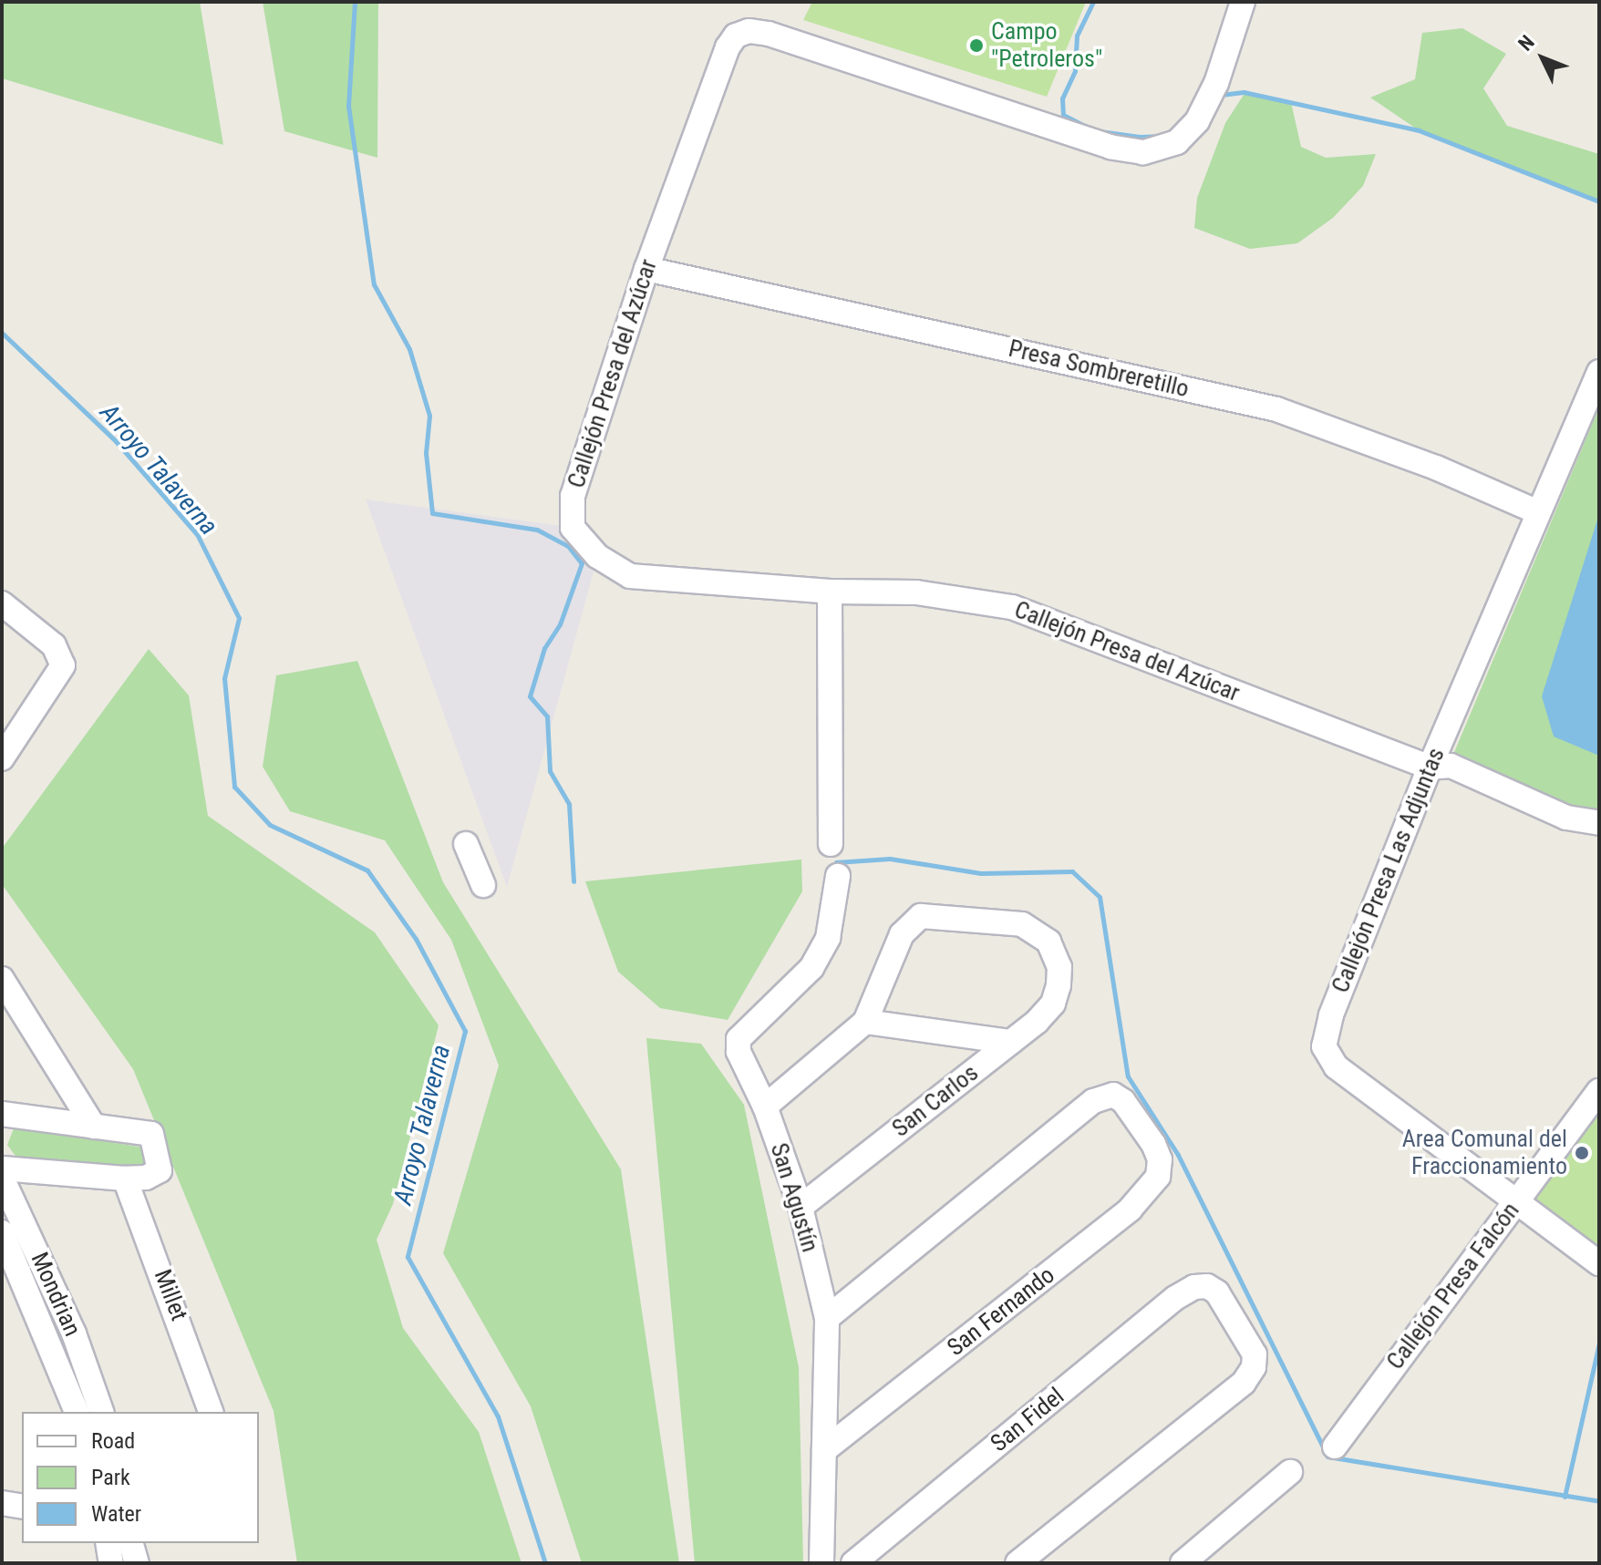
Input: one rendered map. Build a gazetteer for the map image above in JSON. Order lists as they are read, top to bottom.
{
  "streets": {
    "street": [
      "Presa Sombreretillo",
      "Callejón Presa del Azúcar",
      "Callejón Presa Las Adjuntas",
      "San Carlos",
      "San Agustín",
      "Callejón Presa Falcón",
      "Mondrian",
      "Millet",
      "San Fernando",
      "San Fidel"
    ]
  },
  "crossings": [
    ["Presa Sombreretillo", "Callejón Presa del Azúcar"],
    ["Presa Sombreretillo", "Callejón Presa Las Adjuntas"],
    ["Callejón Presa del Azúcar", "Callejón Presa Las Adjuntas"],
    ["Callejón Presa Las Adjuntas", "Callejón Presa Falcón"],
    ["San Carlos", "San Agustín"],
    ["San Agustín", "San Fernando"]
  ],
  "water": ["Arroyo Talaverna"],
  "places": ["Campo \"Petroleros\"", "Area Comunal del Fraccionamiento"],
  "legend": ["Road", "Park", "Water"],
  "north": "top left"
}
